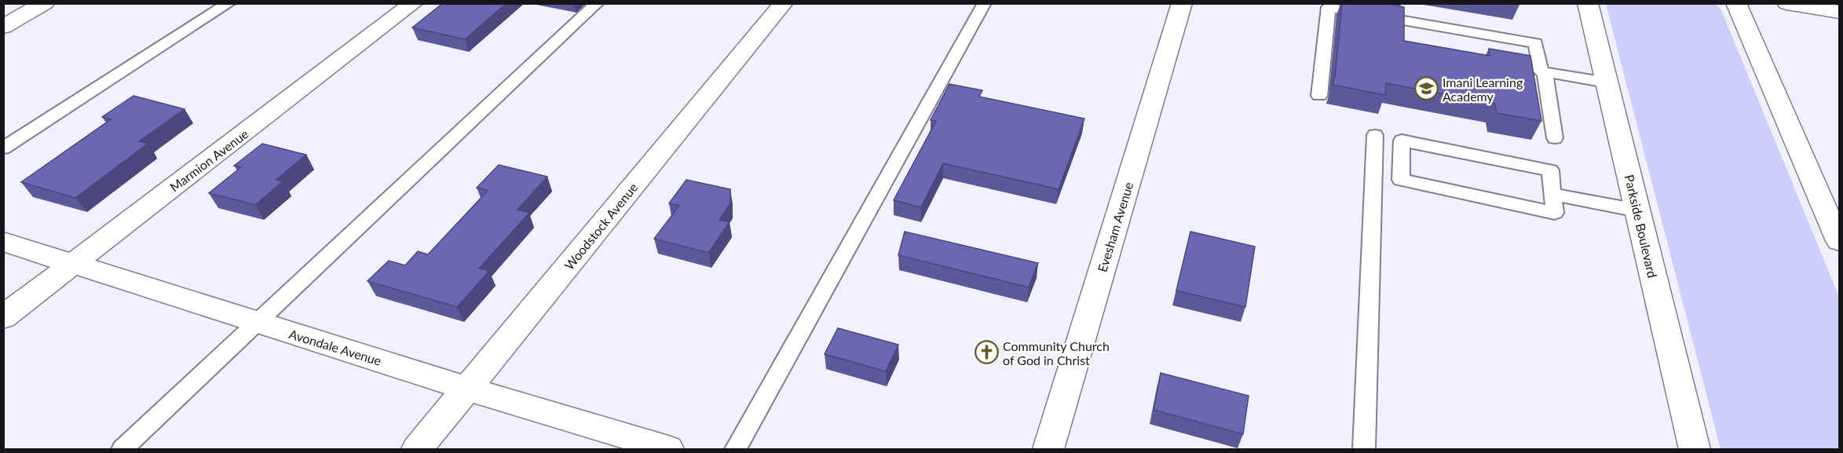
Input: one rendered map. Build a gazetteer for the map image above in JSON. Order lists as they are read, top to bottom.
{
  "streets": {
    "street": [
      "Marmion Avenue",
      "Woodstock Avenue",
      "Parkside Boulevard",
      "Evesham Avenue",
      "Avondale Avenue"
    ]
  },
  "crossings": [
    ["Marmion Avenue", "Avondale Avenue"],
    ["Woodstock Avenue", "Avondale Avenue"]
  ],
  "places": {
    "school or university": ["Imani Learning Academy"],
    "church": ["Community Church of God in Christ"]
  }
}
